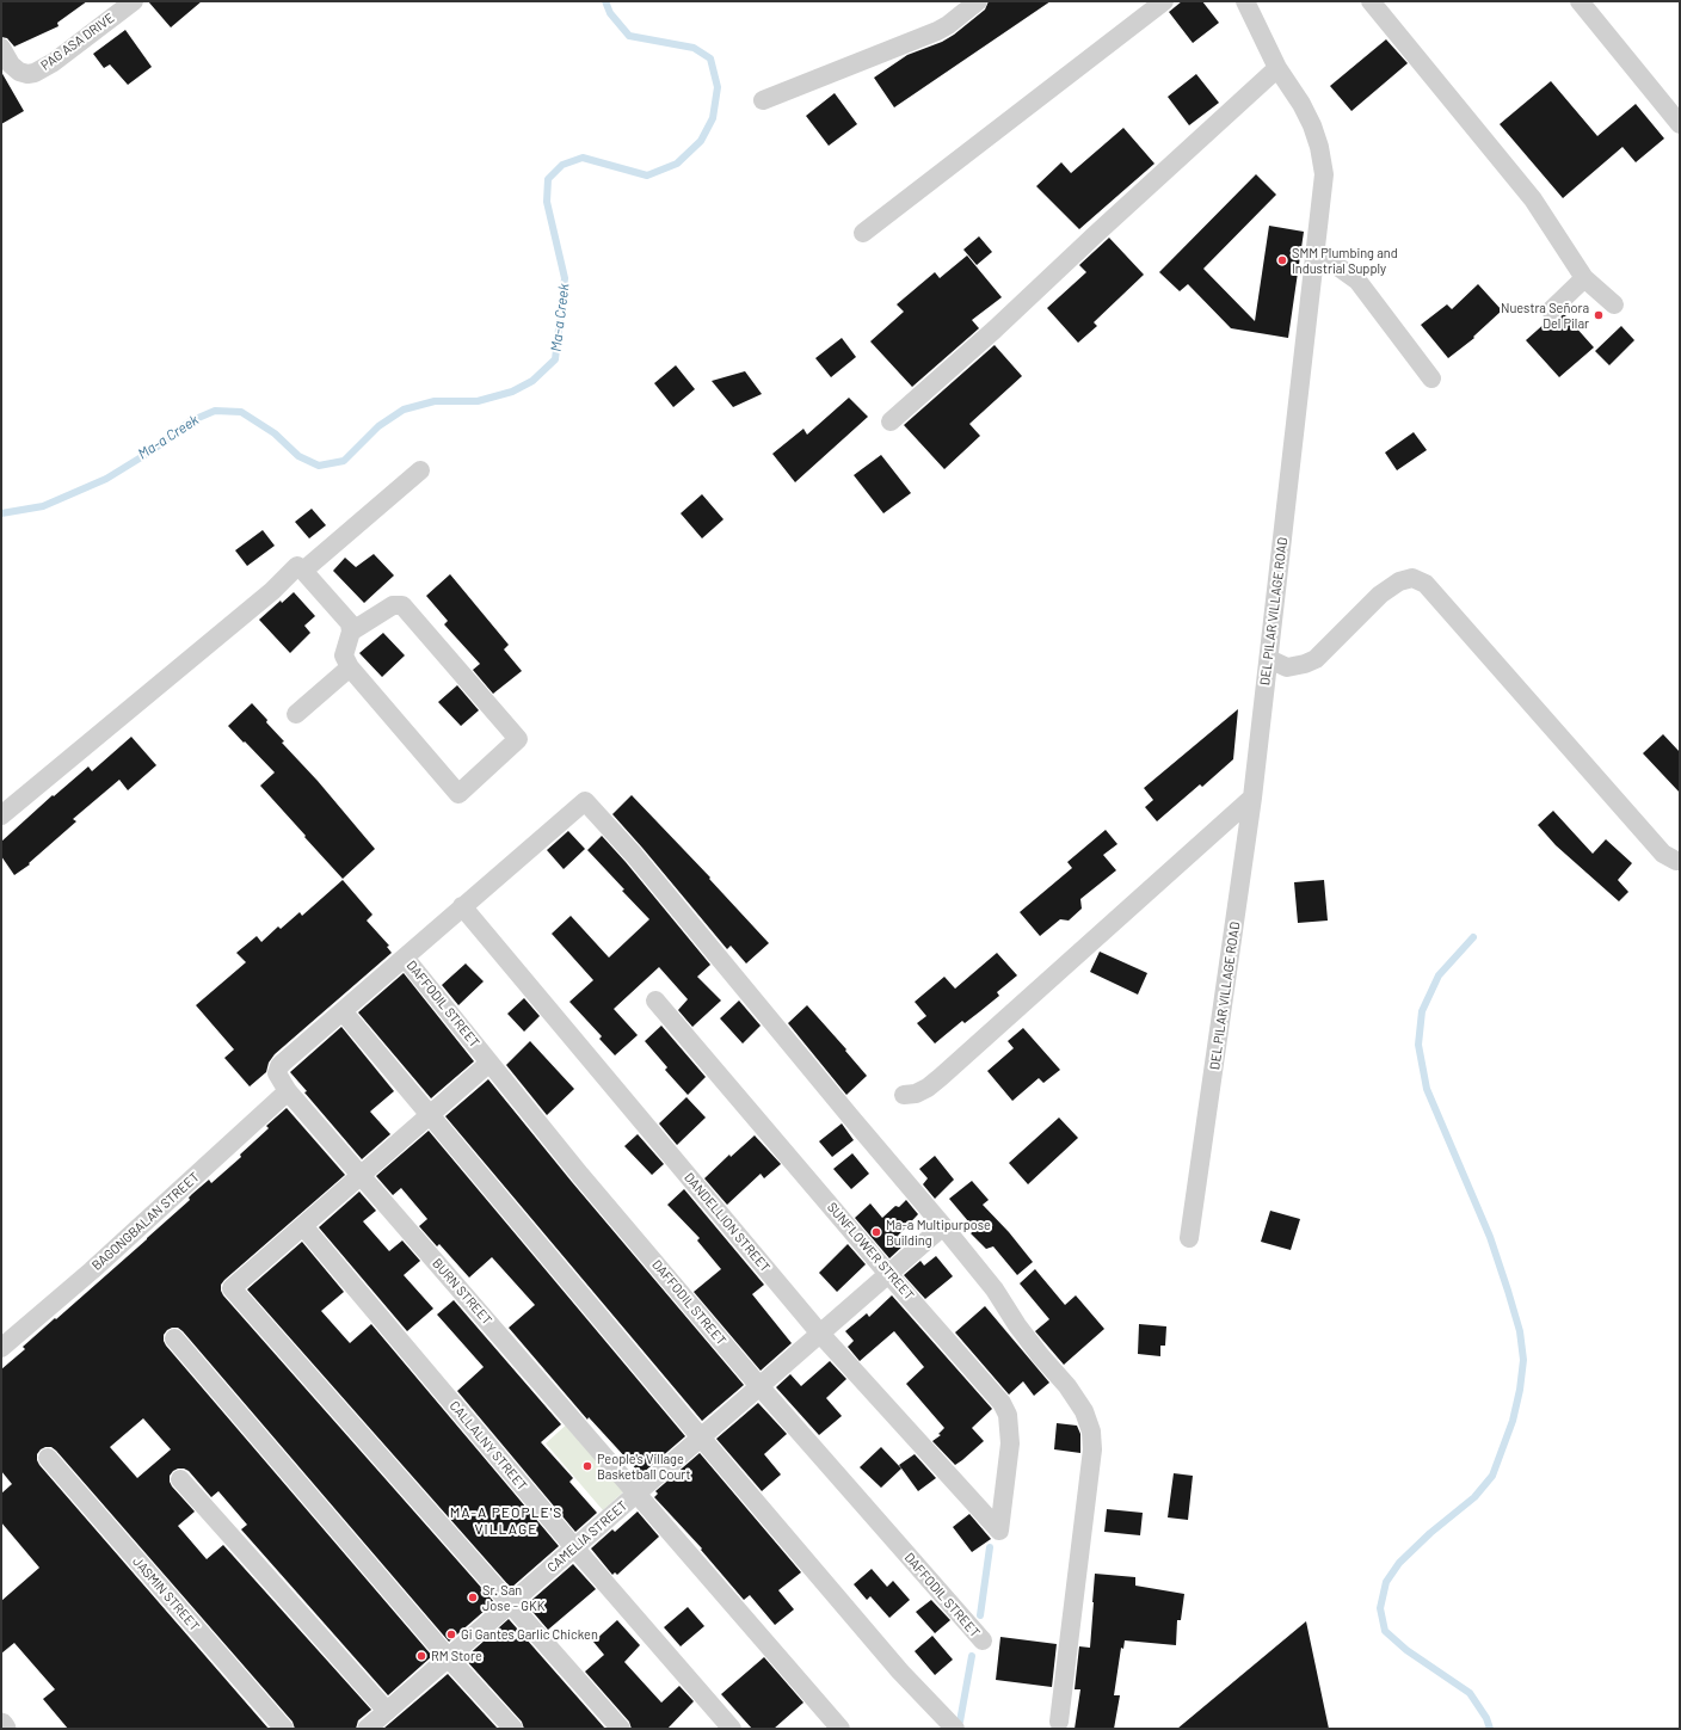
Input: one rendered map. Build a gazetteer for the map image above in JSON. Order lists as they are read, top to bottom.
{
  "streets": {
    "street": [
      "PAG ASA DRIVE",
      "DEL PILAR VILLAGE ROAD",
      "DAFFODIL STREET",
      "BAGONGBALAN STREET",
      "DANDELLION STREET",
      "SUNFLOWER STREET",
      "BURN STREET",
      "CALLALNY STREET",
      "CAMELIA STREET",
      "JASMIN STREET"
    ]
  },
  "crossings": [
    ["DAFFODIL STREET", "BURN STREET"],
    ["DAFFODIL STREET", "CAMELIA STREET"],
    ["BAGONGBALAN STREET", "BURN STREET"],
    ["DANDELLION STREET", "SUNFLOWER STREET"],
    ["DANDELLION STREET", "BURN STREET"],
    ["BURN STREET", "CAMELIA STREET"],
    ["CALLALNY STREET", "CAMELIA STREET"]
  ],
  "districts": ["MA-A PEOPLE'S VILLAGE"],
  "water": ["Ma-a Creek"],
  "places": [
    "SMM Plumbing and Industrial Supply",
    "Nuestra Señora Del Pilar",
    "Ma-a Multipurpose Building",
    "People's Village Basketball Court",
    "Sr. San Jose - GKK",
    "Gi Gantes Garlic Chicken",
    "RM Store"
  ]
}
